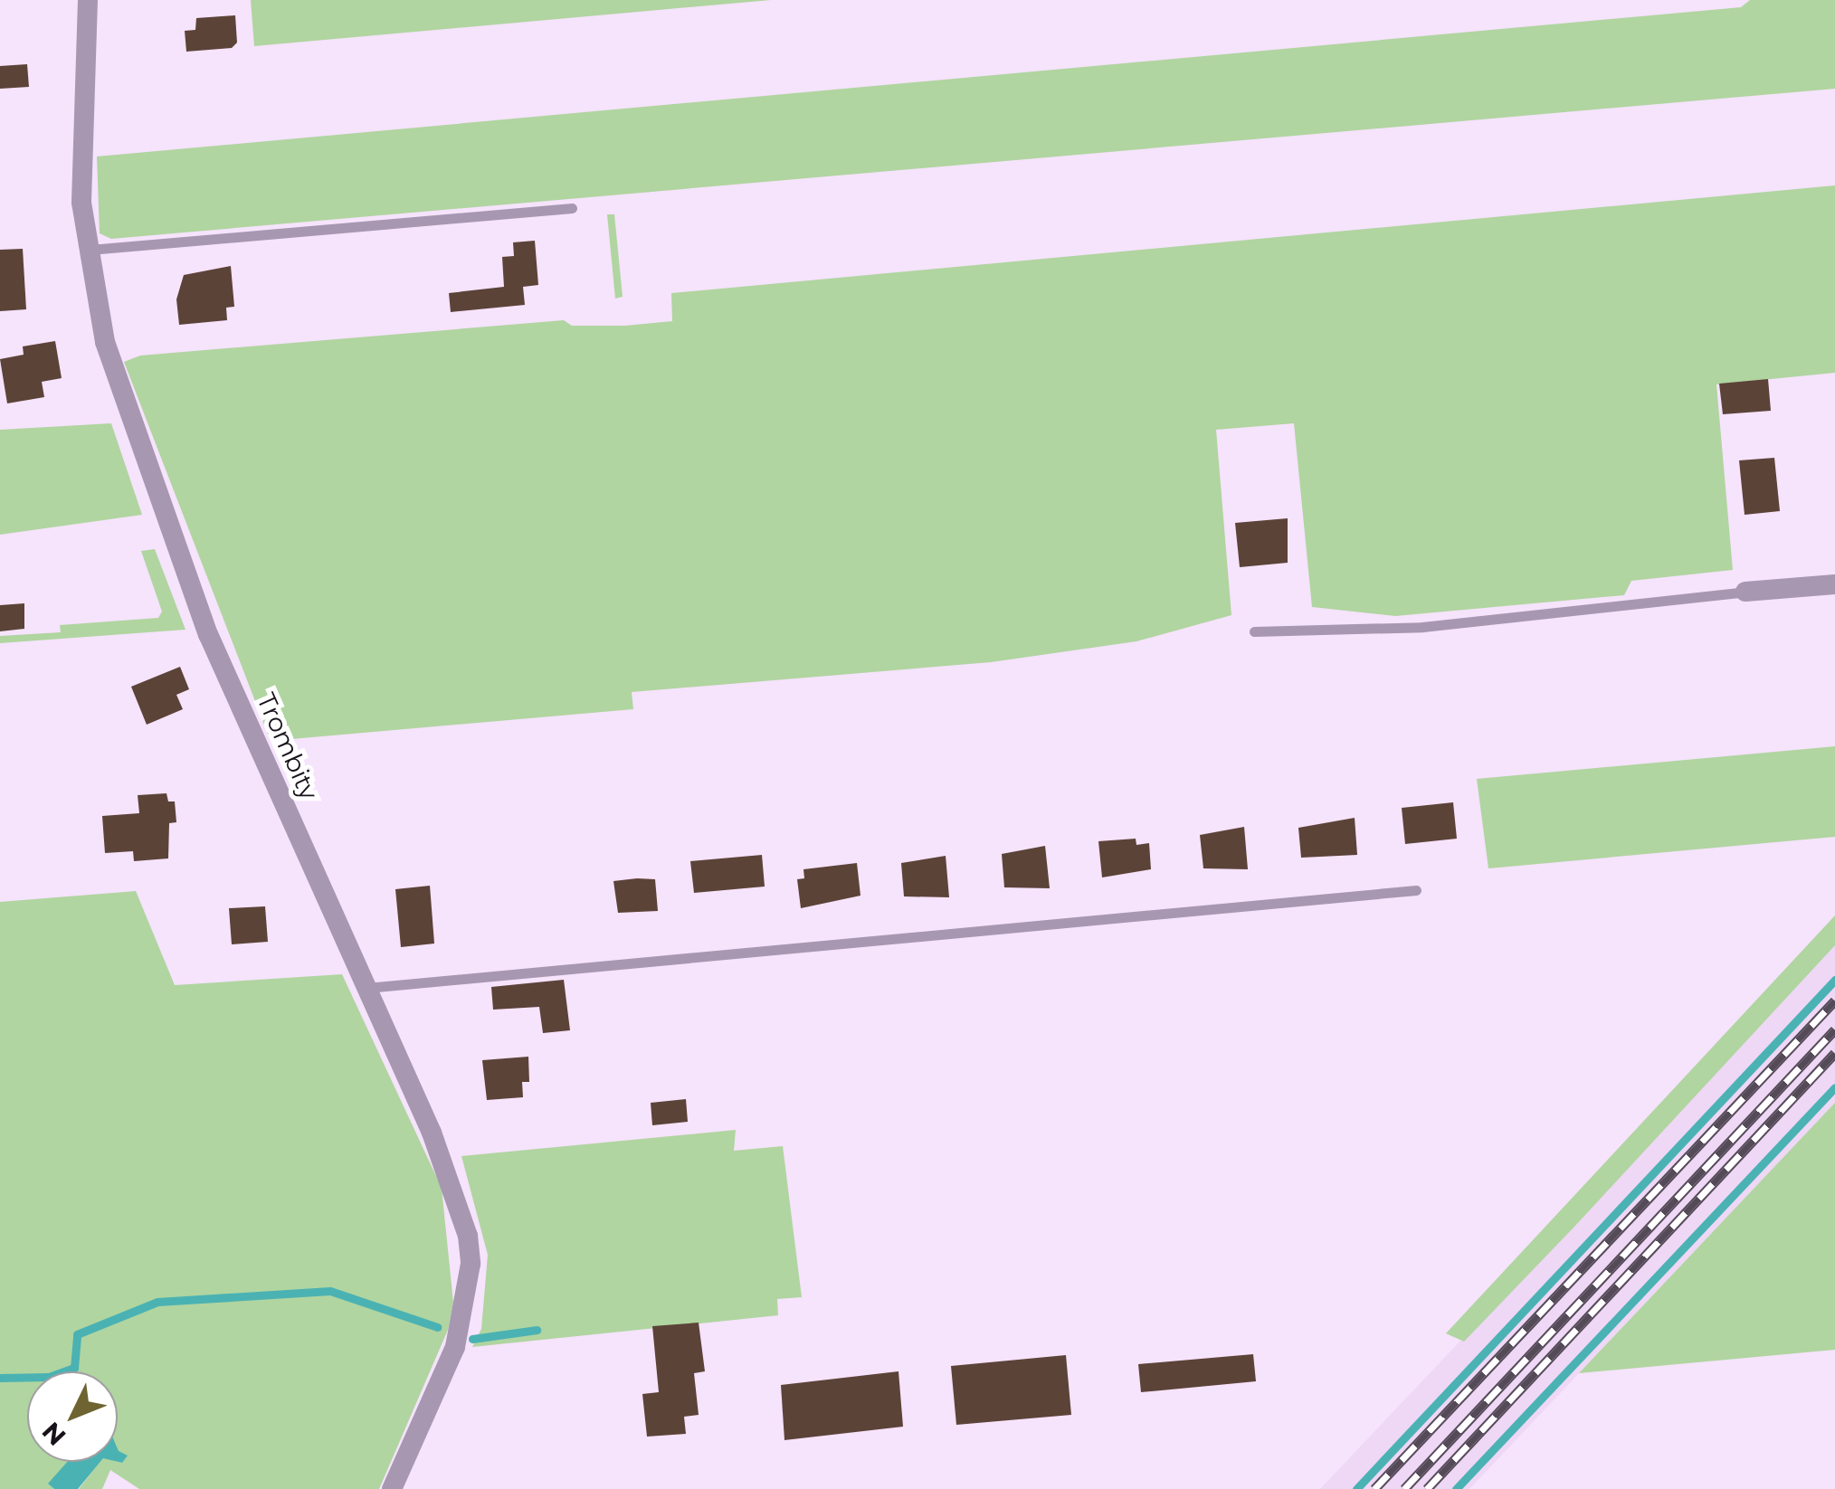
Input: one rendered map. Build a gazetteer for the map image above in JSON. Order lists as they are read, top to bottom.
{
  "streets": {
    "street": ["Trombity"]
  },
  "north": "bottom left"
}
